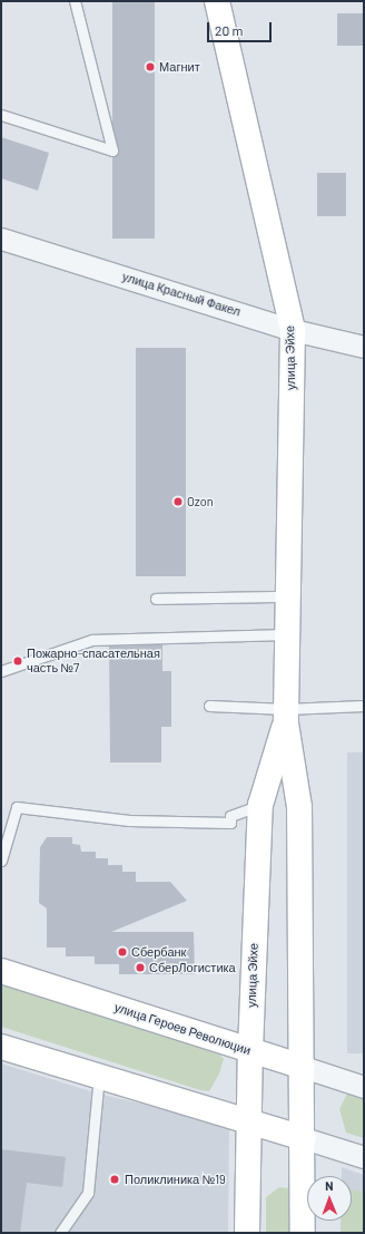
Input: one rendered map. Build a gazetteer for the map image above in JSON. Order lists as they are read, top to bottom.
{
  "streets": {
    "main road": ["улица Эйхе", "улица Героев Революции"],
    "street": ["улица Красный Факел"]
  },
  "crossings": [
    ["улица Красный Факел", "улица Эйхе"],
    ["улица Эйхе", "улица Героев Революции"]
  ],
  "places": [
    "Магнит",
    "Ozon",
    "Пожарно-спасательная часть №7",
    "Сбербанк",
    "СберЛогистика",
    "Поликлиника №19"
  ],
  "scale_bar": "20 m",
  "north": "top"
}
